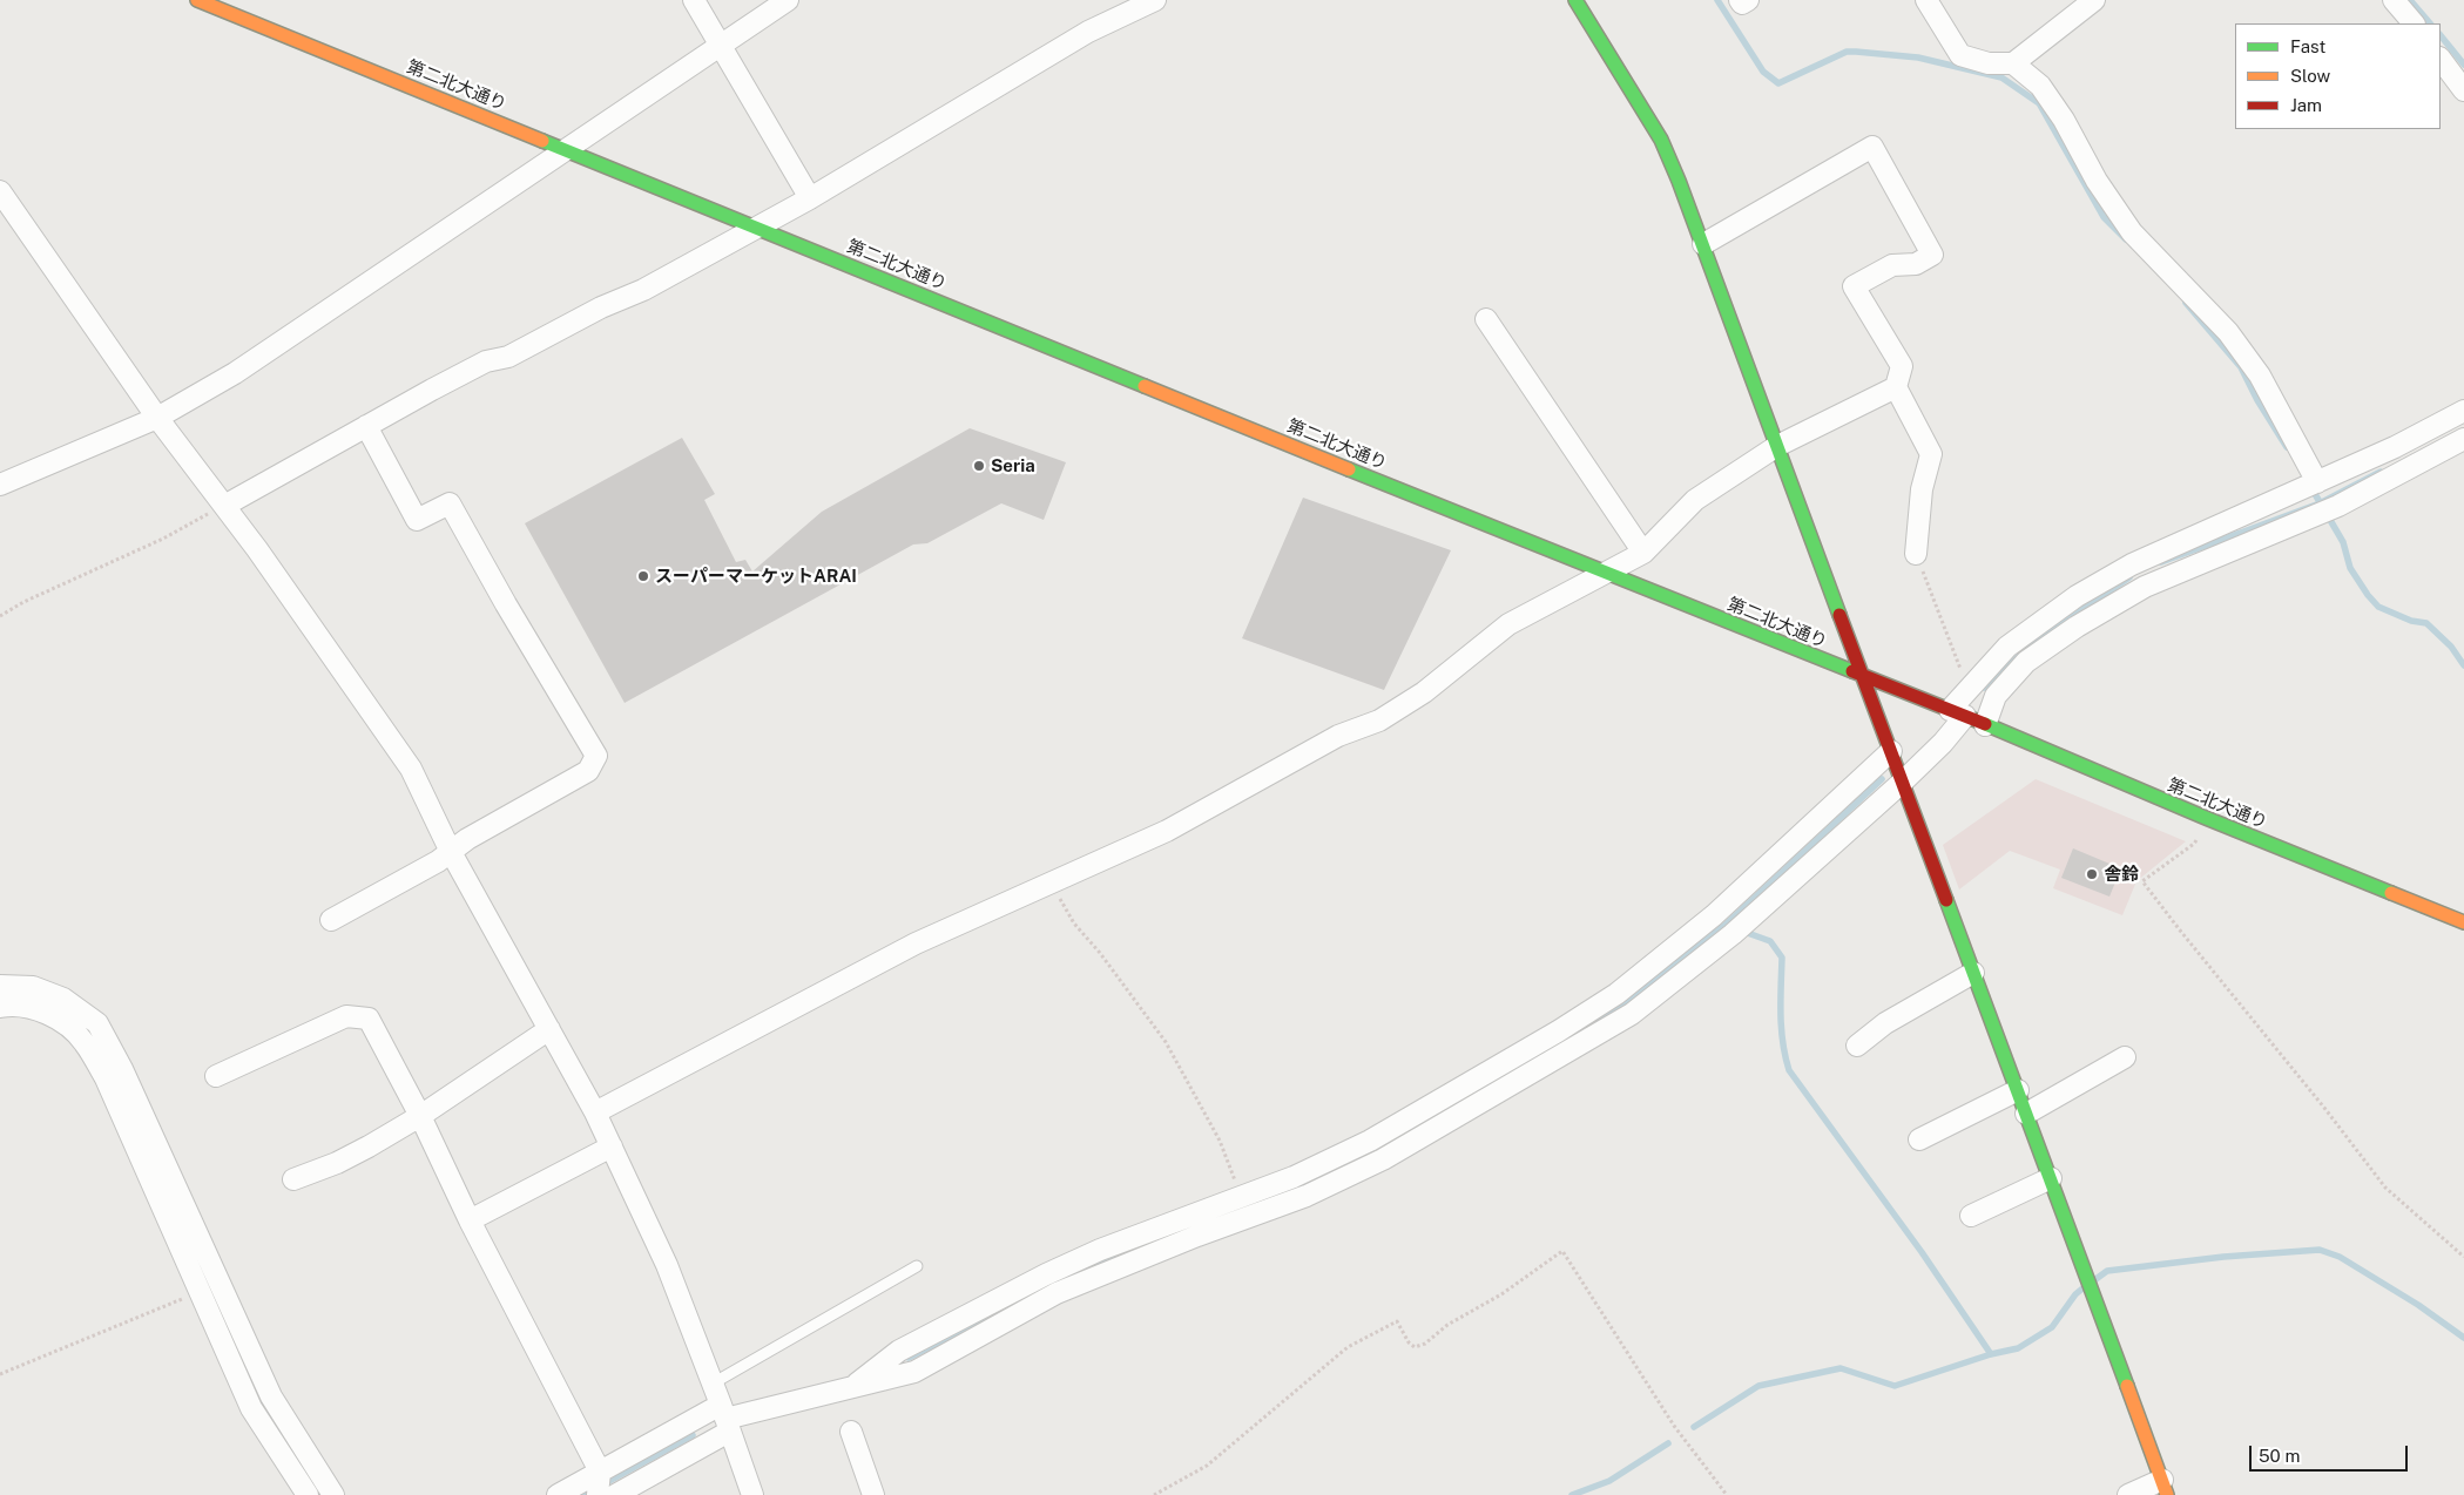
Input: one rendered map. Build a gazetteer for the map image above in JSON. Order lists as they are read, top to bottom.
{
  "streets": {
    "street": ["第二北大通り"]
  },
  "places": ["Seria", "スーパーマーケットARAI", "舎鈴"],
  "legend": ["Fast", "Slow", "Jam"],
  "scale_bar": "50 m"
}
